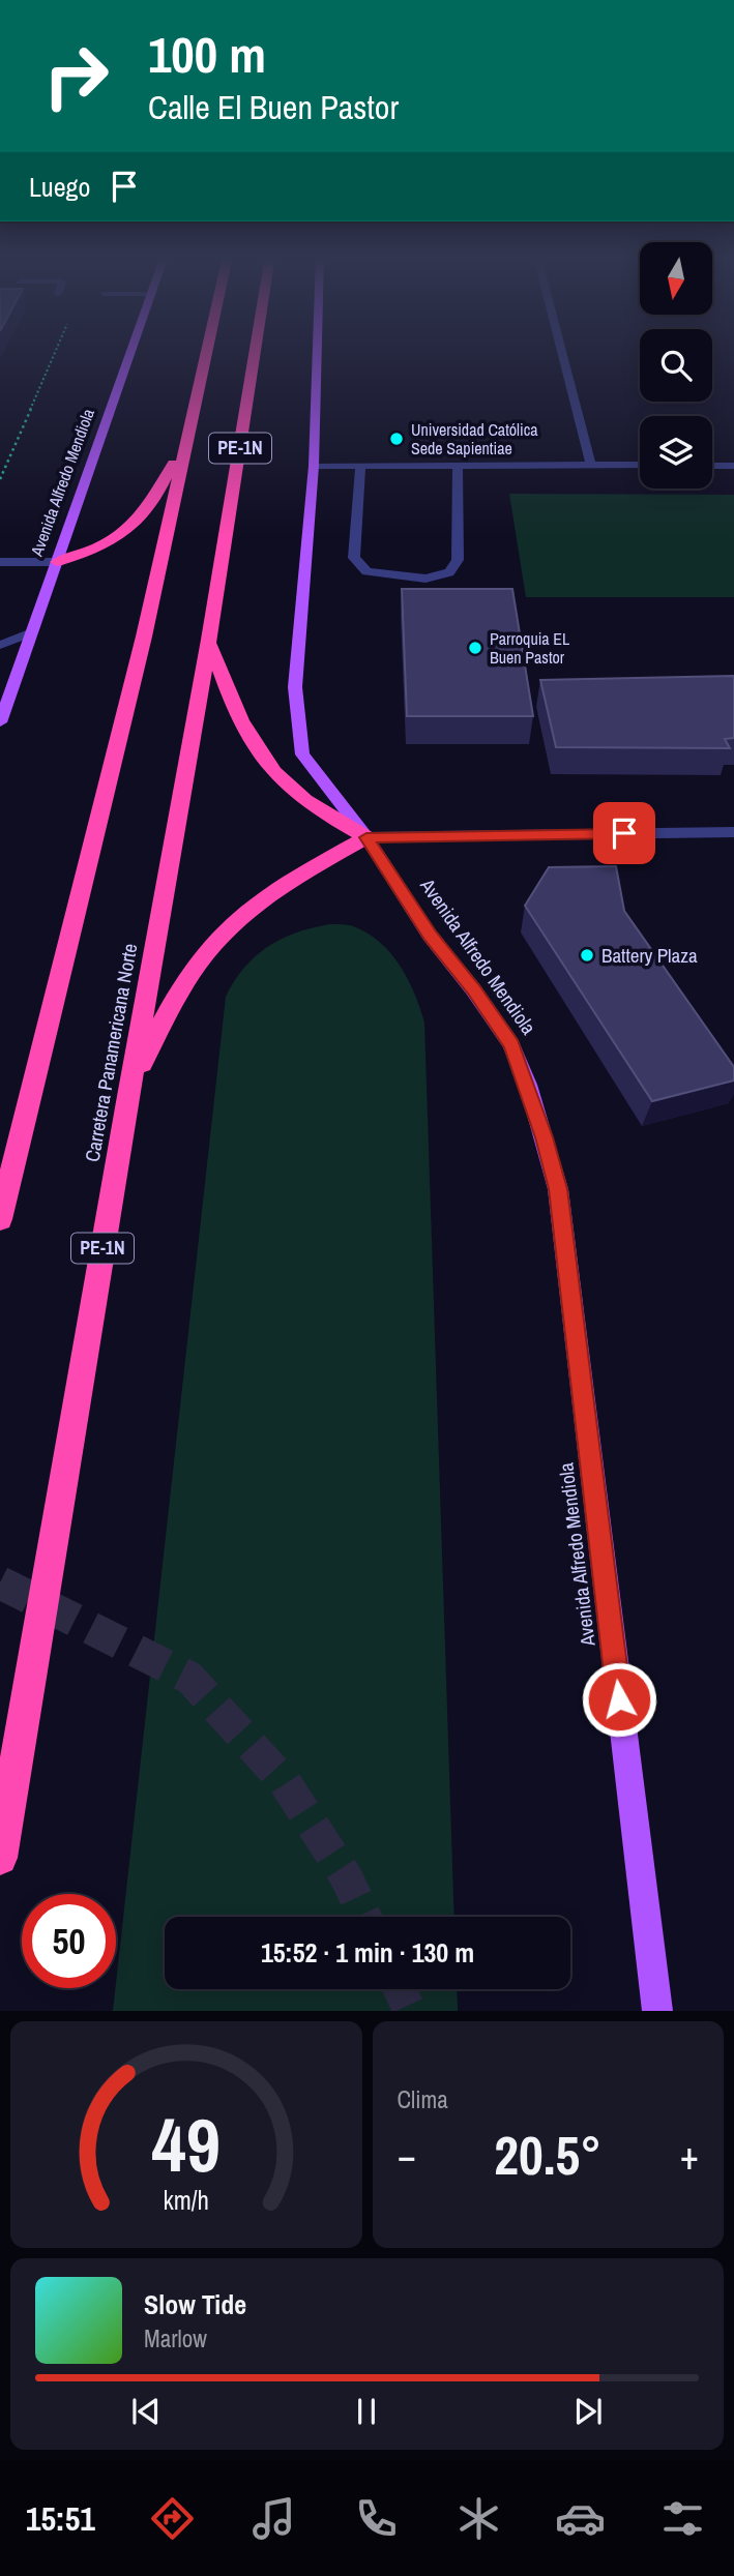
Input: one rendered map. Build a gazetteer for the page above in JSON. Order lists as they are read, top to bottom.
{
  "streets": {
    "highway": ["PE-1N", "Carretera Panamericana Norte"],
    "main road": ["Avenida Alfredo Mendiola"]
  },
  "places": ["Universidad Católica Sede Sapientiae", "Parroquia EL Buen Pastor", "Battery Plaza"],
  "north": "bottom",
  "page": {
    "turn": ["100 m", "Calle El Buen Pastor"],
    "then": "Luego",
    "limit": "50",
    "trip": "15:52 · 1 min · 130 m",
    "tile": "Clima",
    "heat": ["−", "20.5°", "+"],
    "song": ["Slow Tide", "Marlow"],
    "tabs": "15:51",
    "gauge": ["49", "km/h"]
  }
}
